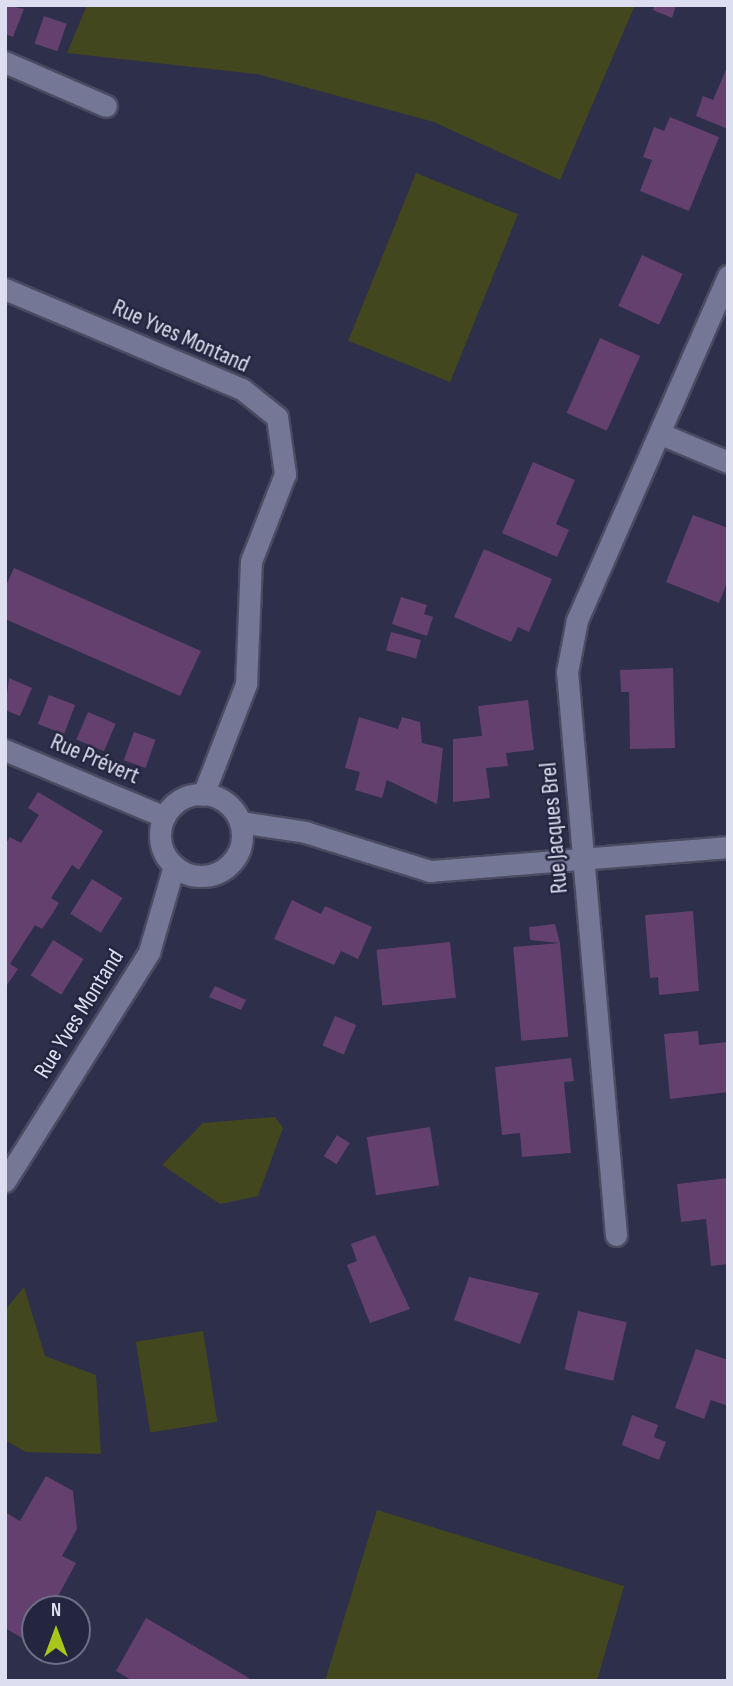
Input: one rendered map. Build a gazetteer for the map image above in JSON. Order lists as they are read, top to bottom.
{
  "streets": {
    "street": ["Rue Yves Montand", "Rue Prévert", "Rue Jacques Brel"]
  },
  "crossings": [
    ["Rue Yves Montand", "Rue Prévert"]
  ],
  "north": "top"
}
